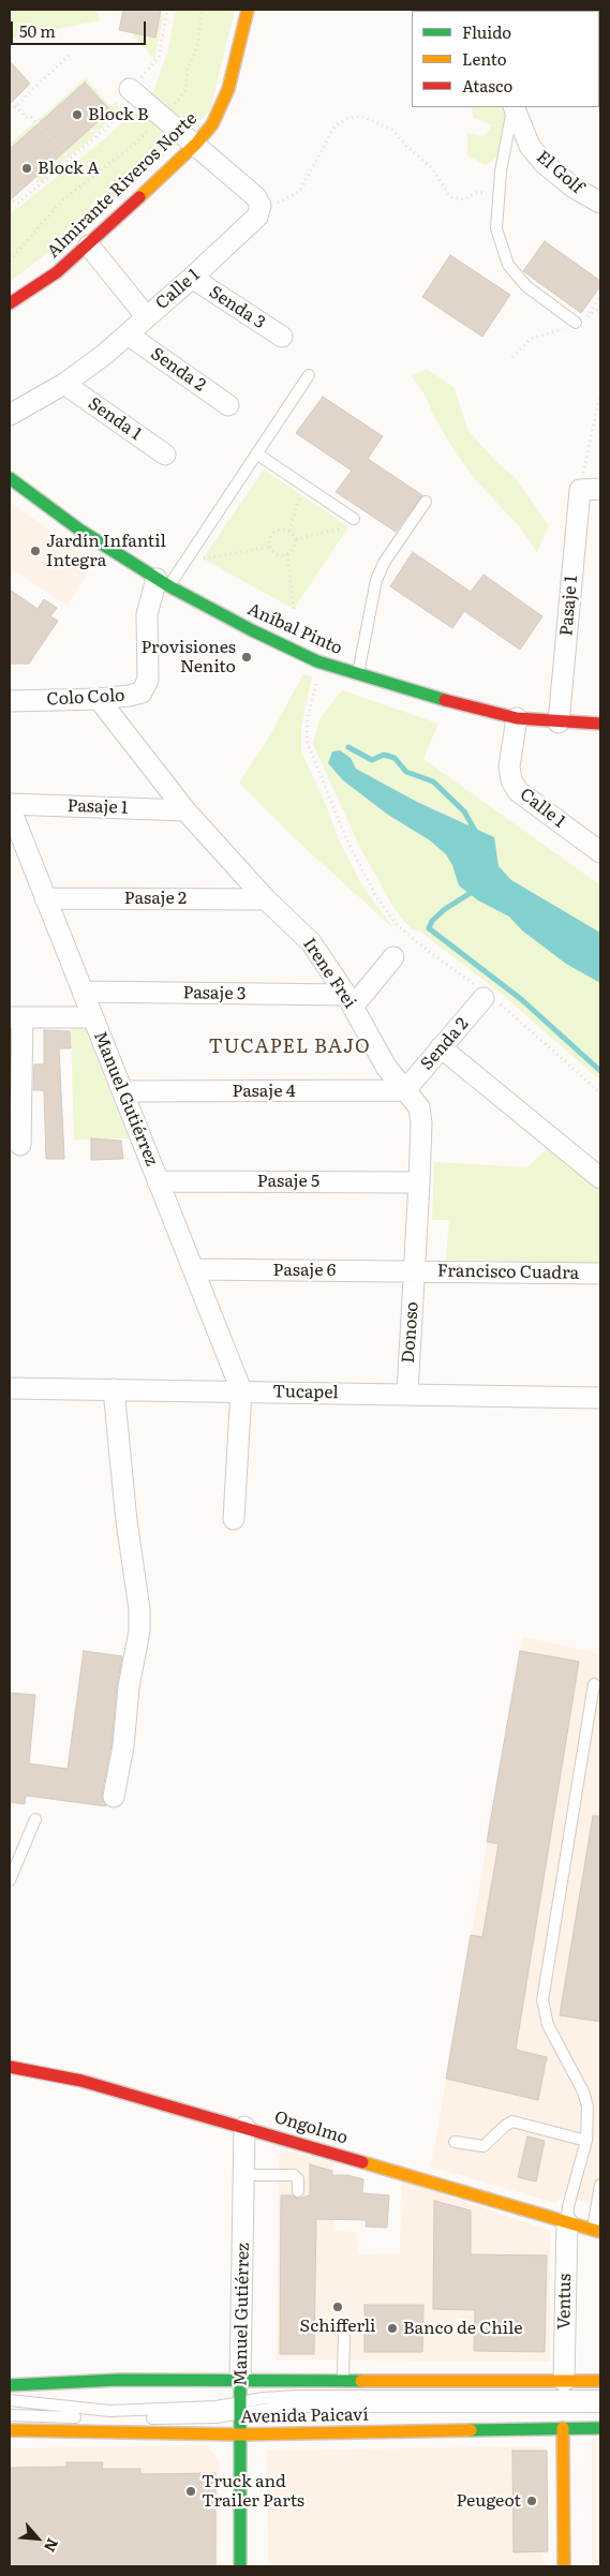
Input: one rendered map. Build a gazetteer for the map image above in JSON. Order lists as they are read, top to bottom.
{
  "streets": {
    "street": [
      "El Golf",
      "Almirante Riveros Norte",
      "Calle 1",
      "Senda 3",
      "Senda 2",
      "Senda 1",
      "Pasaje 1",
      "Aníbal Pinto",
      "Colo Colo",
      "Pasaje 2",
      "Irene Frei",
      "Pasaje 3",
      "Pasaje 4",
      "Manuel Gutiérrez",
      "Pasaje 5",
      "Pasaje 6",
      "Francisco Cuadra",
      "Donoso",
      "Tucapel",
      "Ongolmo",
      "Ventus",
      "Avenida Paicaví"
    ]
  },
  "crossings": [
    ["Calle 1", "Senda 3"],
    ["Calle 1", "Senda 2"],
    ["Calle 1", "Senda 1"],
    ["Calle 1", "Aníbal Pinto"],
    ["Senda 2", "Irene Frei"],
    ["Senda 2", "Pasaje 4"],
    ["Pasaje 1", "Aníbal Pinto"],
    ["Pasaje 1", "Irene Frei"],
    ["Pasaje 1", "Manuel Gutiérrez"],
    ["Aníbal Pinto", "Colo Colo"],
    ["Colo Colo", "Irene Frei"],
    ["Pasaje 2", "Irene Frei"],
    ["Pasaje 2", "Manuel Gutiérrez"],
    ["Irene Frei", "Pasaje 3"],
    ["Irene Frei", "Pasaje 4"],
    ["Irene Frei", "Pasaje 5"],
    ["Irene Frei", "Pasaje 6"],
    ["Irene Frei", "Francisco Cuadra"],
    ["Irene Frei", "Donoso"],
    ["Pasaje 3", "Manuel Gutiérrez"],
    ["Pasaje 4", "Manuel Gutiérrez"],
    ["Manuel Gutiérrez", "Pasaje 5"],
    ["Manuel Gutiérrez", "Pasaje 6"],
    ["Manuel Gutiérrez", "Tucapel"],
    ["Manuel Gutiérrez", "Ongolmo"],
    ["Manuel Gutiérrez", "Avenida Paicaví"],
    ["Pasaje 6", "Francisco Cuadra"],
    ["Pasaje 6", "Donoso"],
    ["Francisco Cuadra", "Donoso"],
    ["Donoso", "Tucapel"],
    ["Ongolmo", "Ventus"],
    ["Ventus", "Avenida Paicaví"]
  ],
  "districts": ["TUCAPEL BAJO"],
  "places": [
    "Block B",
    "Block A",
    "Jardín Infantil Integra",
    "Provisiones Nenito",
    "Schifferli",
    "Banco de Chile",
    "Truck and Trailer Parts",
    "Peugeot"
  ],
  "legend": ["Fluido", "Lento", "Atasco"],
  "scale_bar": "50 m",
  "north": "bottom right"
}
